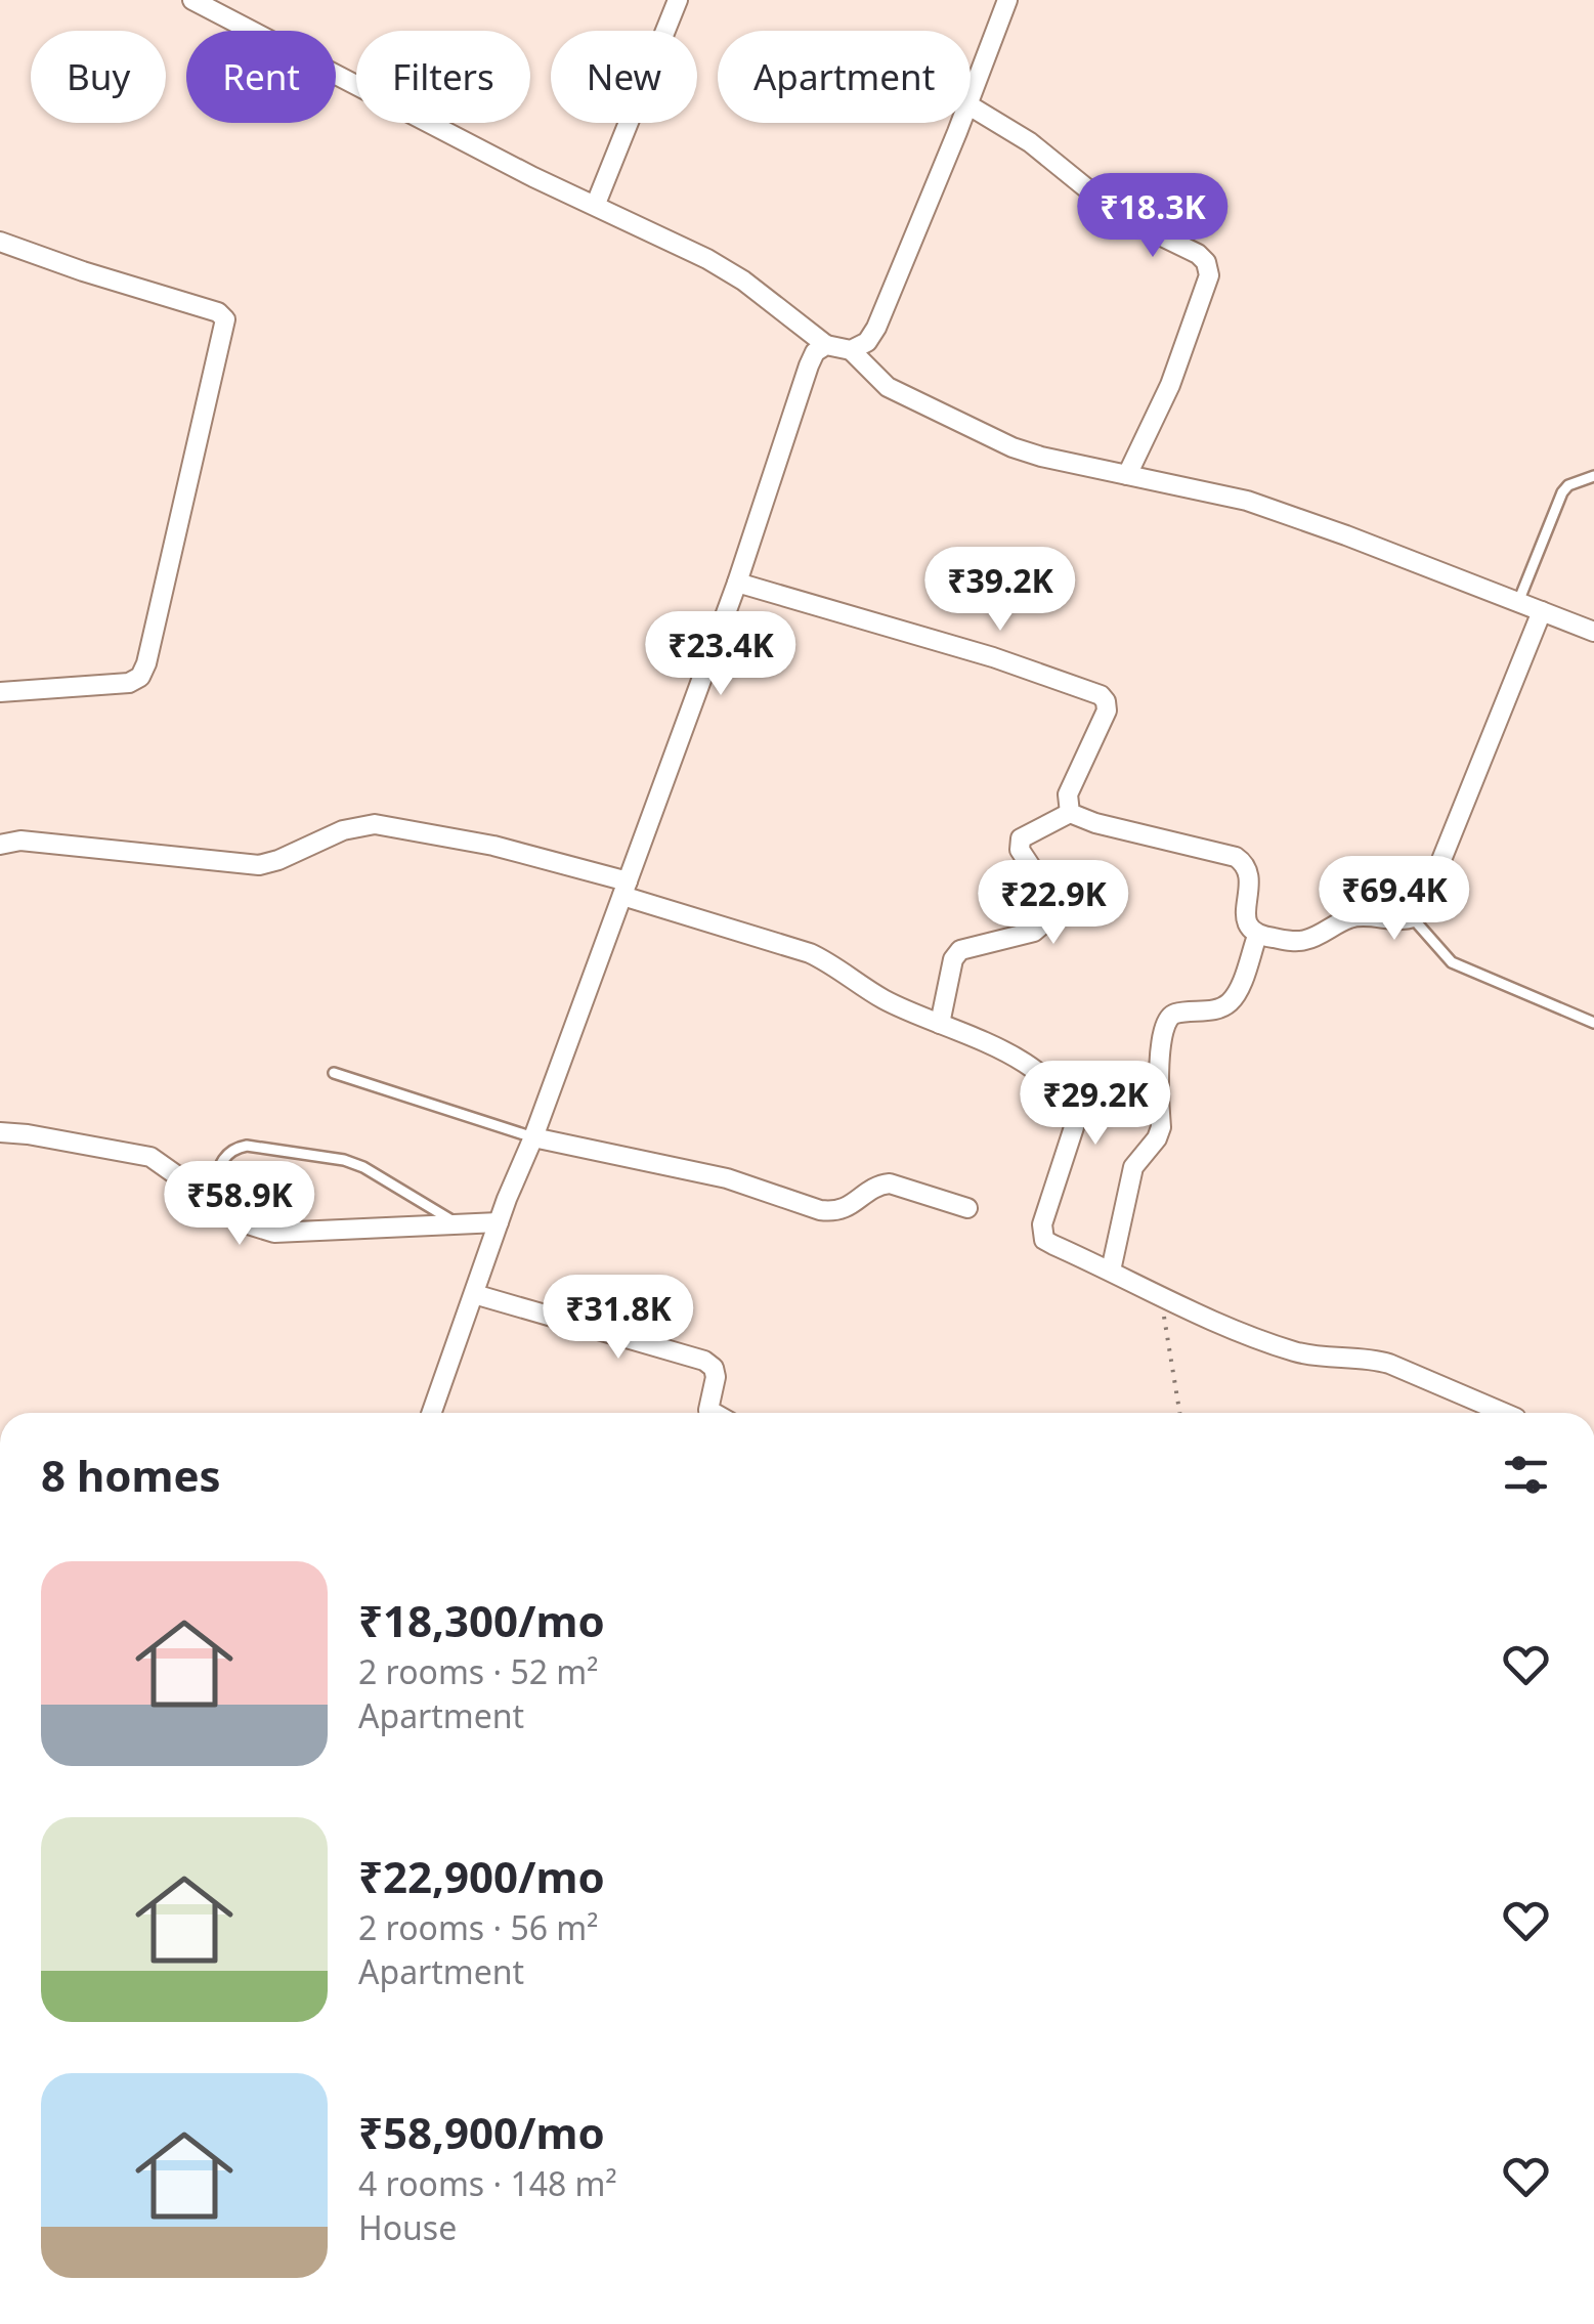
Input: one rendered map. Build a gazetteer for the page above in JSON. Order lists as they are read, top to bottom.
{
  "page": {
    "chip": [
      "Buy",
      "Rent",
      "Filters",
      "New",
      "Apartment"
    ],
    "price": [
      "₹18.3K",
      "₹39.2K",
      "₹23.4K",
      "₹69.4K",
      "₹22.9K",
      "₹29.2K",
      "₹58.9K",
      "₹31.8K"
    ],
    "heading": "8 homes",
    "list": [
      {
        "name": "₹18,300/mo",
        "note": "2 rooms · 52 m² · Apartment"
      },
      {
        "name": "₹22,900/mo",
        "note": "2 rooms · 56 m² · Apartment"
      },
      {
        "name": "₹58,900/mo",
        "note": "4 rooms · 148 m² · House"
      }
    ]
  }
}
